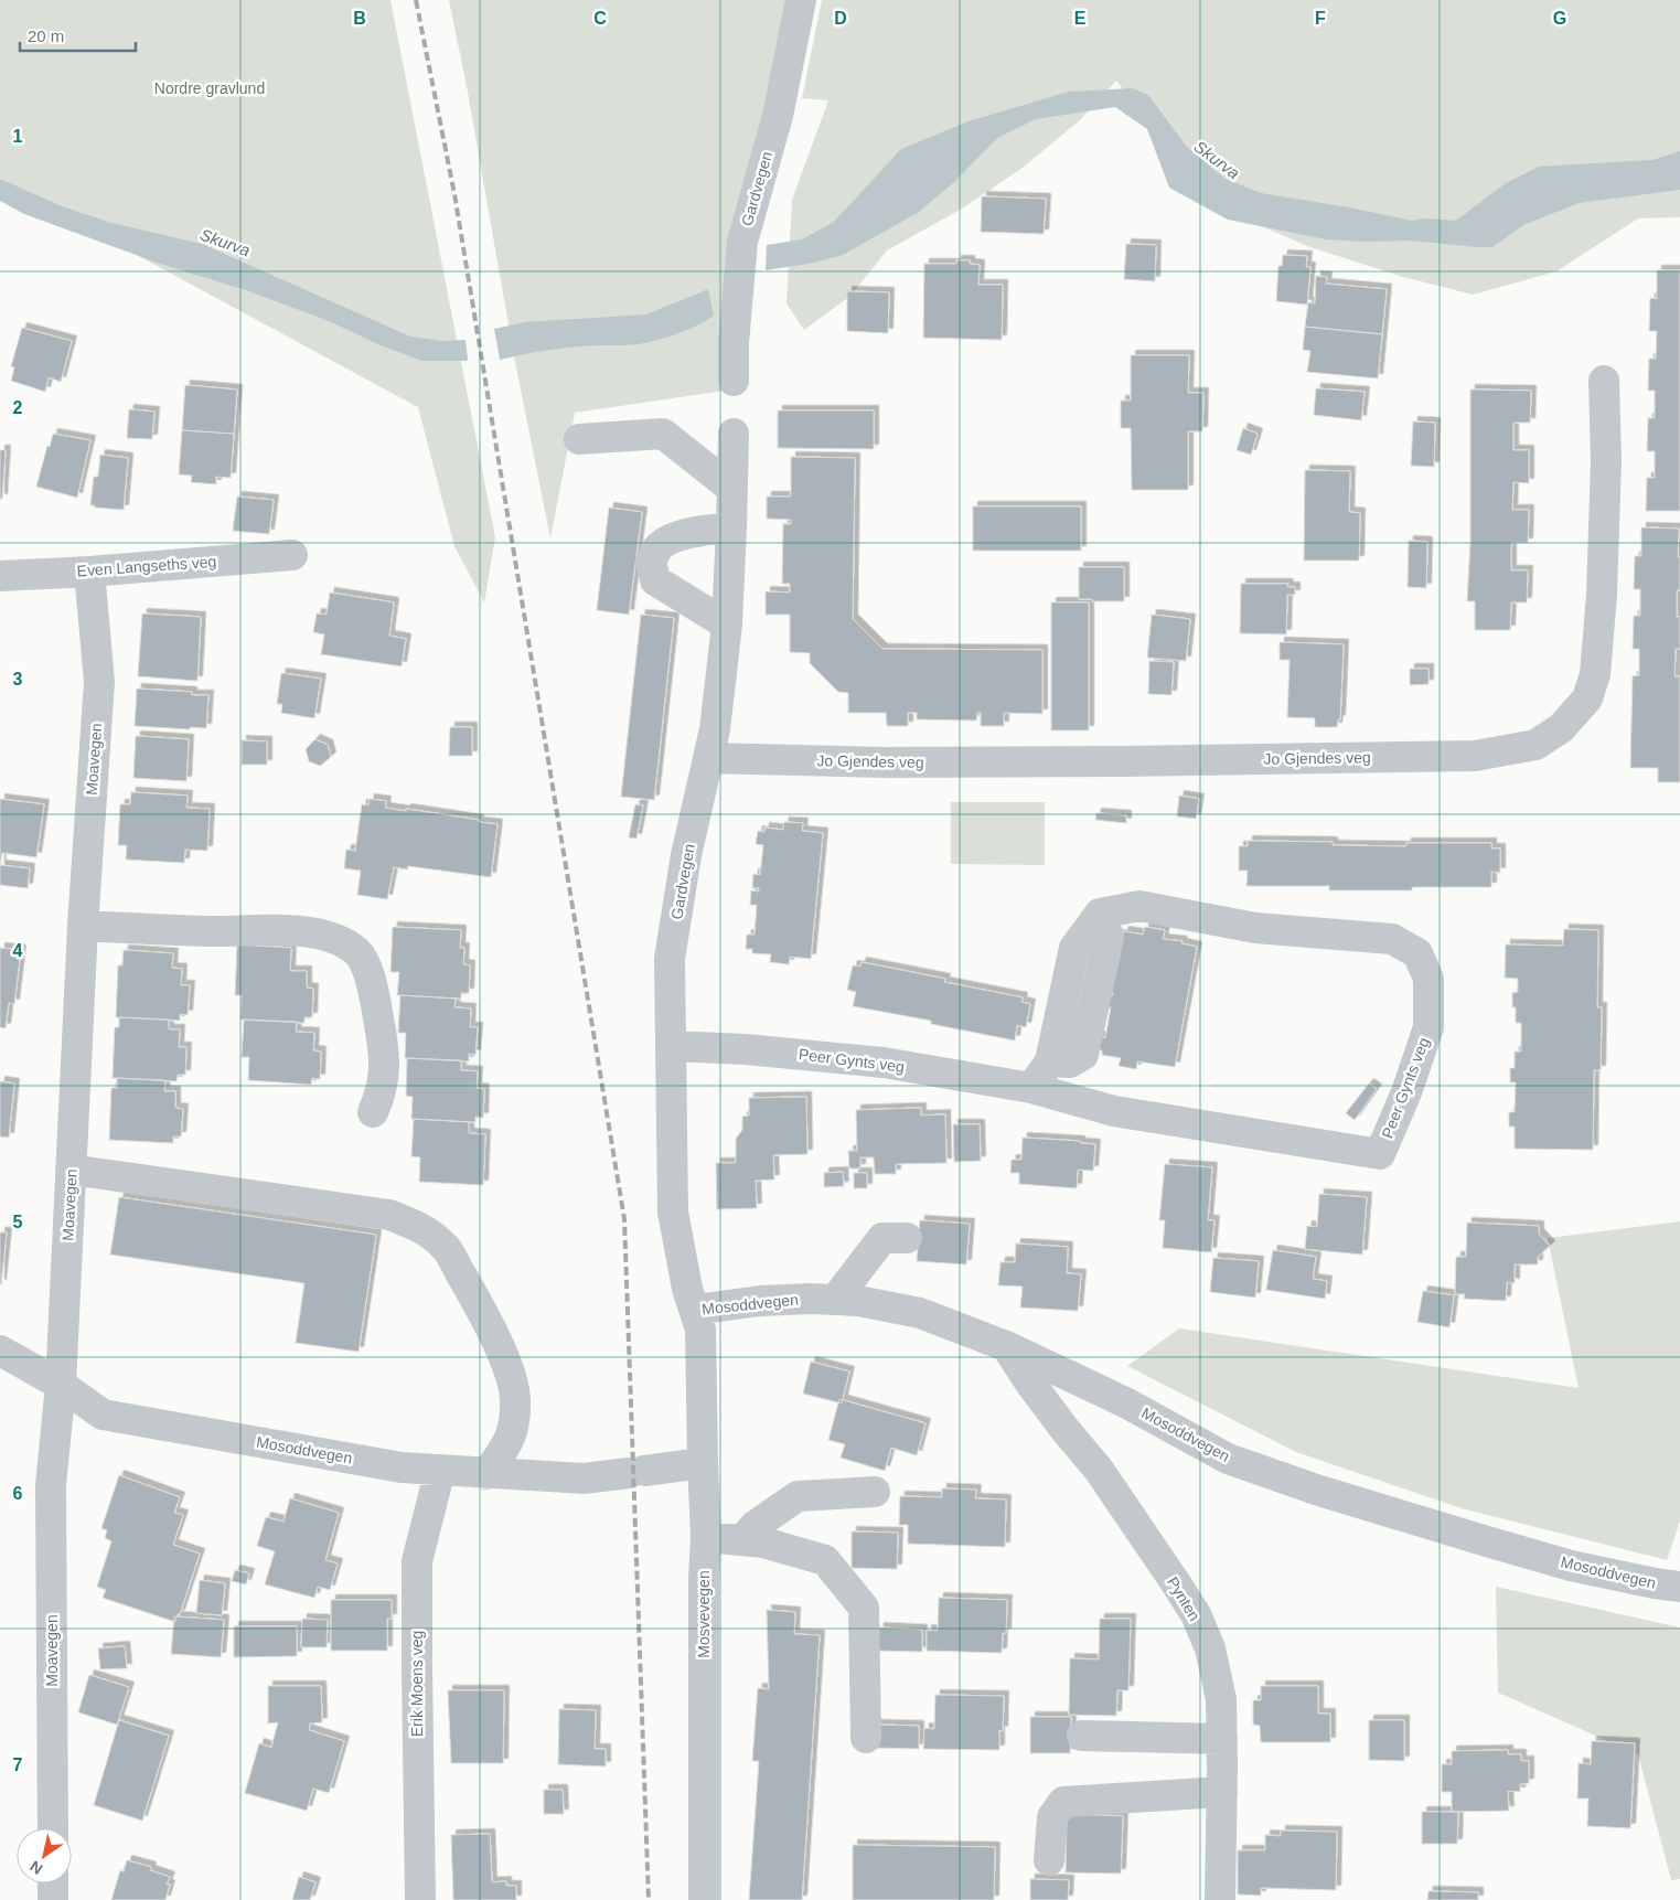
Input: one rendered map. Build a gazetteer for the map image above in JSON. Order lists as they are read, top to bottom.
{
  "streets": {
    "street": [
      "Gardvegen",
      "Even Langseths veg",
      "Jo Gjendes veg",
      "Moavegen",
      "Peer Gynts veg",
      "Mosoddvegen",
      "Pynten",
      "Mosvevegen",
      "Erik Moens veg"
    ]
  },
  "crossings": [
    ["Gardvegen", "Jo Gjendes veg"],
    ["Gardvegen", "Peer Gynts veg"],
    ["Gardvegen", "Mosoddvegen"],
    ["Gardvegen", "Mosvevegen"],
    ["Even Langseths veg", "Moavegen"],
    ["Moavegen", "Mosoddvegen"],
    ["Mosoddvegen", "Pynten"],
    ["Mosoddvegen", "Mosvevegen"],
    ["Mosoddvegen", "Erik Moens veg"]
  ],
  "water": ["Skurva"],
  "parks": ["Nordre gravlund"],
  "scale_bar": "20 m",
  "north": "bottom left",
  "grid": {
    "columns": [
      "B",
      "C",
      "D",
      "E",
      "F",
      "G"
    ],
    "rows": [
      "1",
      "2",
      "3",
      "4",
      "5",
      "6",
      "7"
    ]
  }
}
